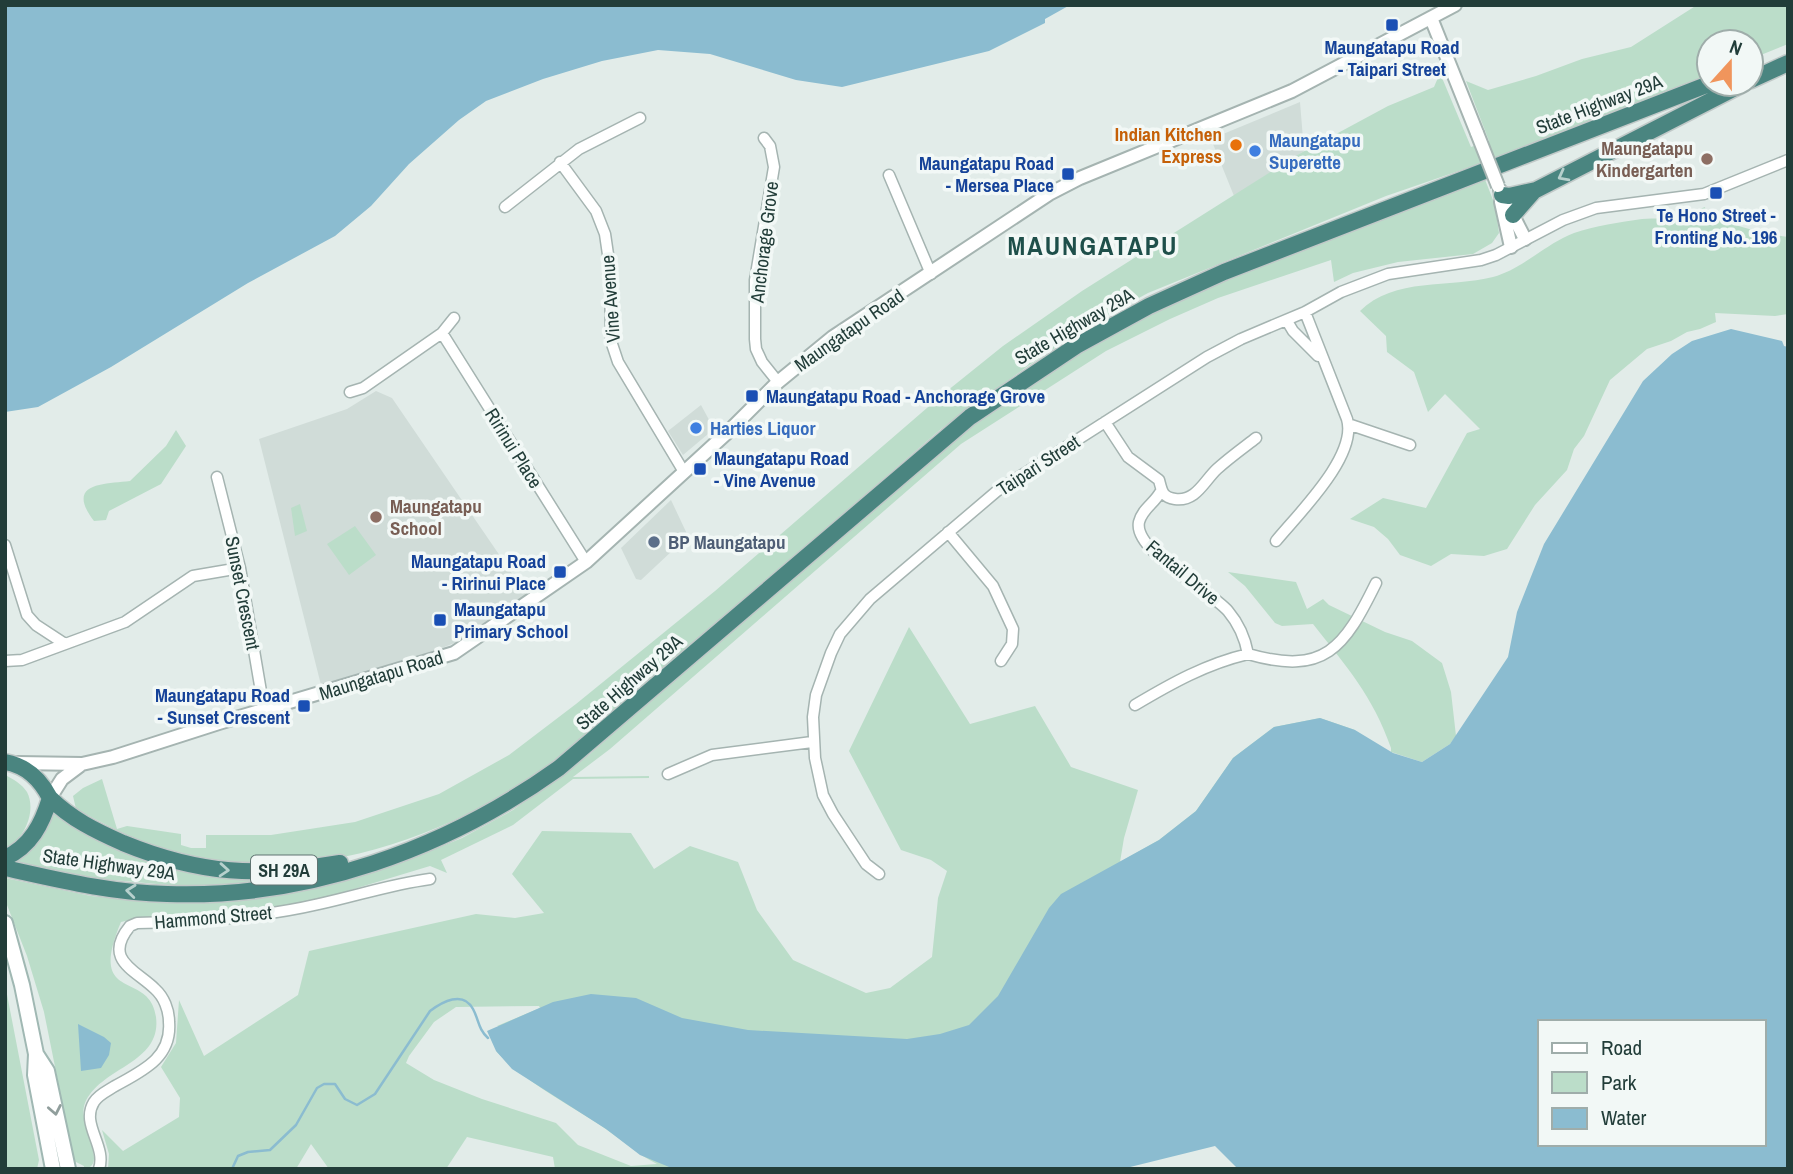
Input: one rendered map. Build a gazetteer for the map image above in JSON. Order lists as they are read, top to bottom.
{
  "streets": {
    "highway": ["State Highway 29A", "SH 29A"],
    "street": [
      "Anchorage Grove",
      "Vine Avenue",
      "Maungatapu Road",
      "Ririnui Place",
      "Taipari Street",
      "Fantail Drive",
      "Sunset Crescent",
      "Hammond Street"
    ]
  },
  "crossings": [
    ["State Highway 29A", "Maungatapu Road"],
    ["State Highway 29A", "SH 29A"],
    ["Anchorage Grove", "Maungatapu Road"],
    ["Vine Avenue", "Maungatapu Road"],
    ["Maungatapu Road", "Ririnui Place"],
    ["Maungatapu Road", "Sunset Crescent"],
    ["Maungatapu Road", "SH 29A"]
  ],
  "districts": ["MAUNGATAPU"],
  "places": {
    "transit": [
      "Maungatapu Road - Taipari Street",
      "Maungatapu Road - Mersea Place",
      "Te Hono Street - Fronting No. 196",
      "Maungatapu Road - Anchorage Grove",
      "Maungatapu Road - Vine Avenue",
      "Maungatapu Road - Ririnui Place",
      "Maungatapu Primary School",
      "Maungatapu Road - Sunset Crescent"
    ],
    "other": [
      "Indian Kitchen Express",
      "Maungatapu Superette",
      "Maungatapu Kindergarten",
      "Harties Liquor",
      "Maungatapu School",
      "BP Maungatapu"
    ]
  },
  "legend": ["Road", "Park", "Water"],
  "north": "top"
}
